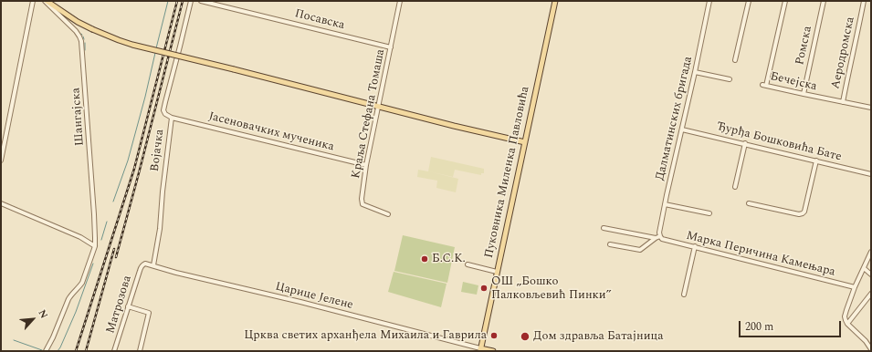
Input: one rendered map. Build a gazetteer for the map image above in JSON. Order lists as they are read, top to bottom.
{
  "streets": {
    "main road": ["Пуковника Миленка Павловића"],
    "street": [
      "Посавска",
      "Ромска",
      "Аеродромска",
      "Бечејска",
      "Краља Стефана Томаша",
      "Шангајска",
      "Далматинских бригада",
      "Јасеновачких мученика",
      "Ђурђа Бошковића Бате",
      "Војачка",
      "Марка Перичина Камењара",
      "Царице Јелене",
      "Матрозова"
    ]
  },
  "crossings": [
    ["Посавска", "Краља Стефана Томаша"],
    ["Ромска", "Бечејска"],
    ["Аеродромска", "Бечејска"],
    ["Краља Стефана Томаша", "Јасеновачких мученика"],
    ["Далматинских бригада", "Ђурђа Бошковића Бате"],
    ["Далматинских бригада", "Марка Перичина Камењара"],
    ["Јасеновачких мученика", "Војачка"],
    ["Војачка", "Царице Јелене"],
    ["Пуковника Миленка Павловића", "Царице Јелене"],
    ["Царице Јелене", "Матрозова"]
  ],
  "places": [
    "Б.С.К.",
    "ОШ „Бошко Палковљевић Пинки”",
    "Црква светих арханђела Михаила и Гаврила",
    "Дом здравља Батајница"
  ],
  "scale_bar": "200 m",
  "north": "top right"
}
